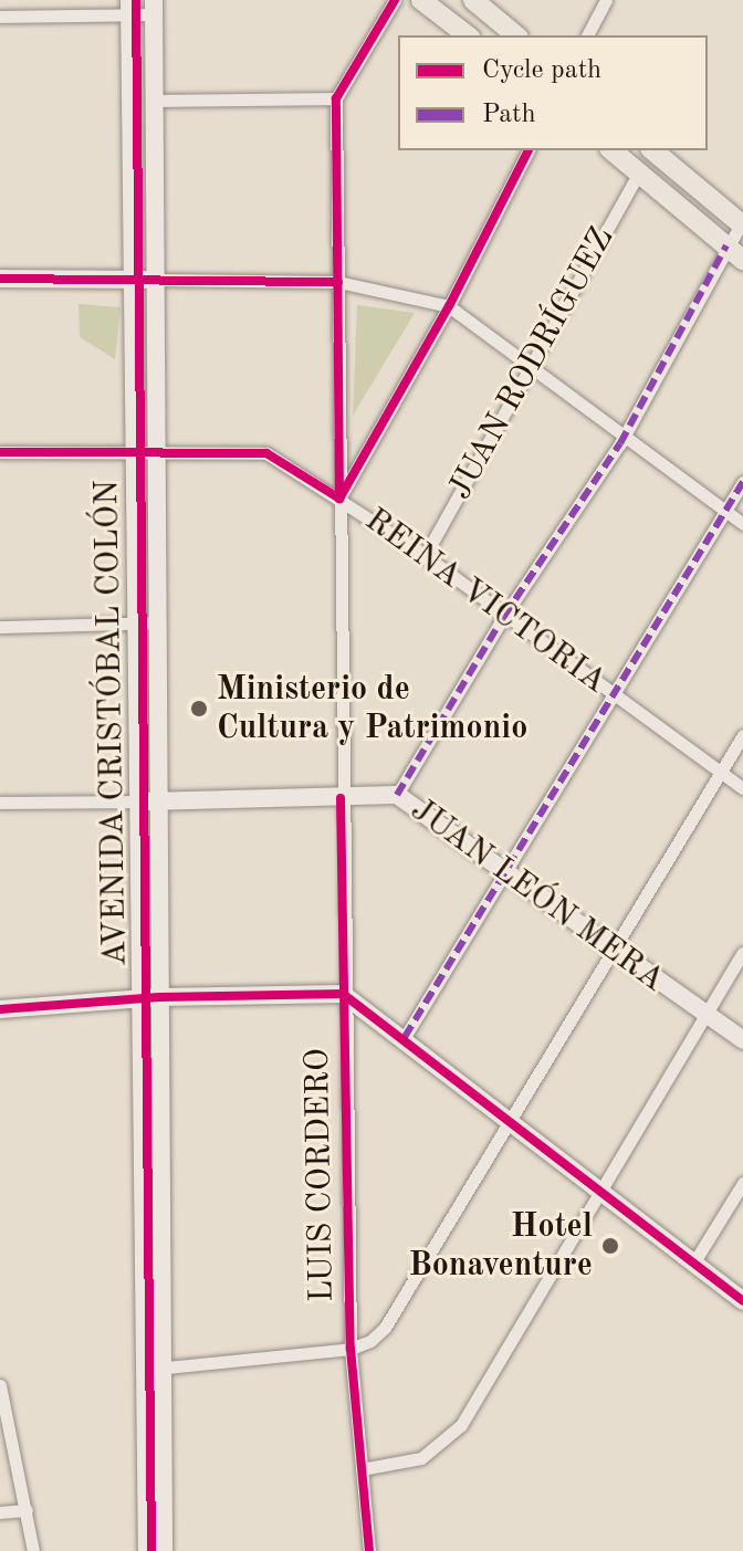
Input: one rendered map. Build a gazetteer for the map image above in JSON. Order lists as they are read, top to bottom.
{
  "streets": {
    "street": [
      "JUAN RODRÍGUEZ",
      "REINA VICTORIA",
      "AVENIDA CRISTÓBAL COLÓN",
      "JUAN LEÓN MERA",
      "LUIS CORDERO"
    ]
  },
  "crossings": [
    ["JUAN RODRÍGUEZ", "REINA VICTORIA"],
    ["REINA VICTORIA", "AVENIDA CRISTÓBAL COLÓN"],
    ["REINA VICTORIA", "LUIS CORDERO"],
    ["AVENIDA CRISTÓBAL COLÓN", "JUAN LEÓN MERA"],
    ["JUAN LEÓN MERA", "LUIS CORDERO"]
  ],
  "places": ["Ministerio de Cultura y Patrimonio", "Hotel Bonaventure"],
  "legend": ["Cycle path", "Path"]
}
